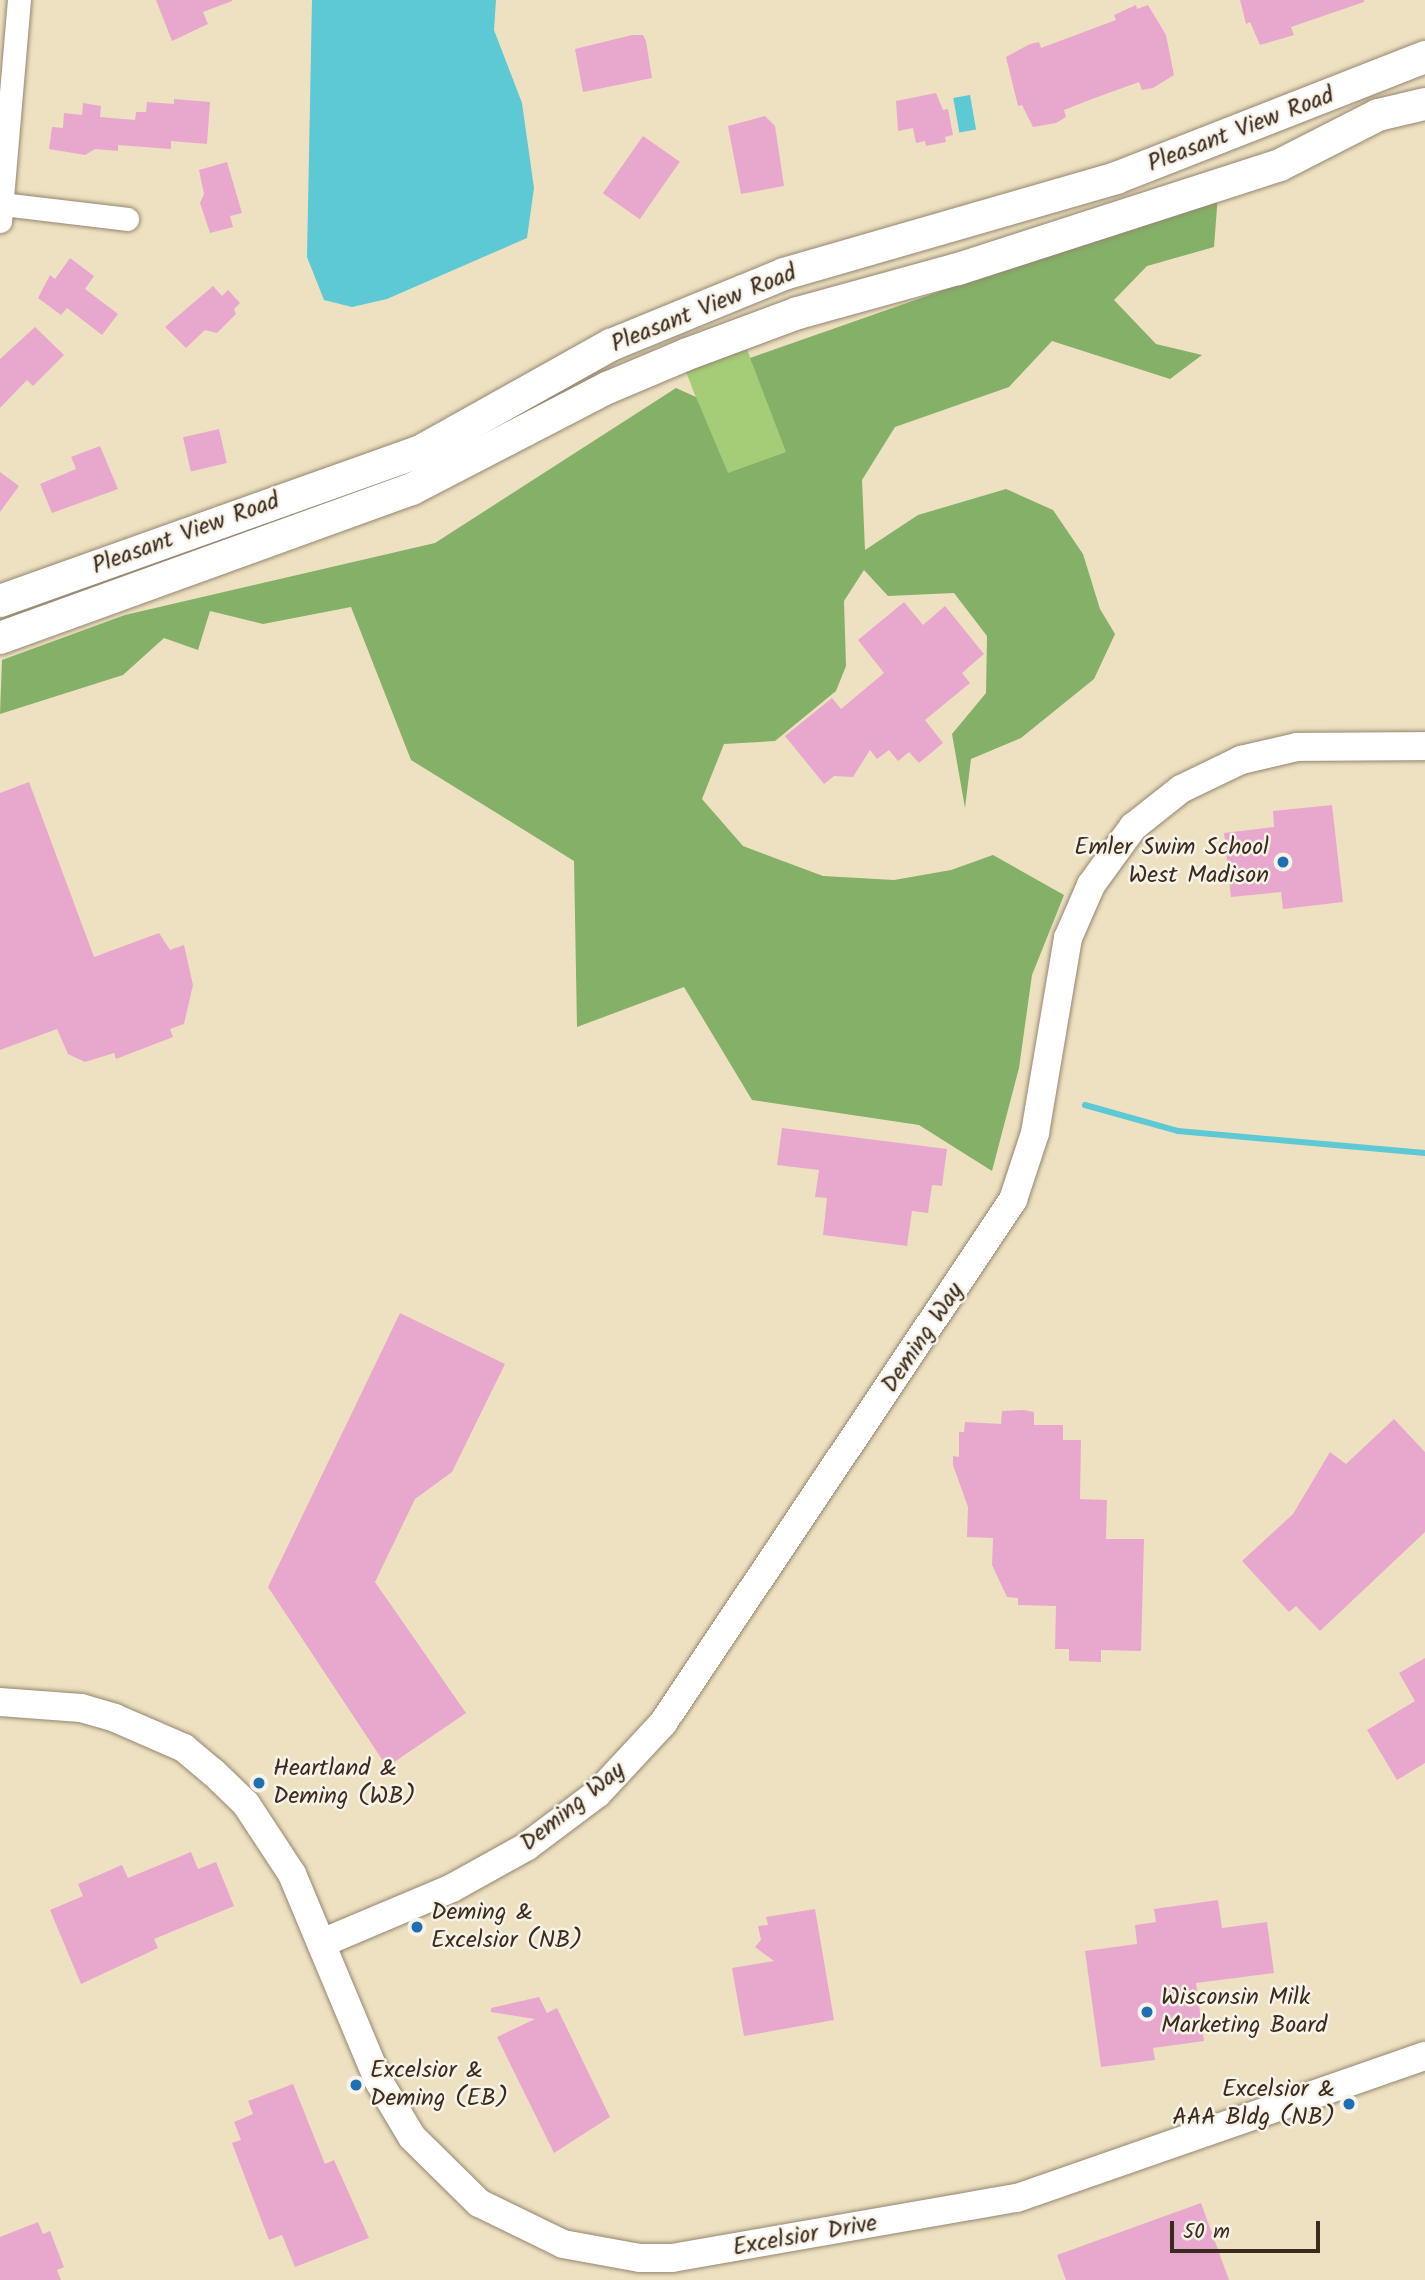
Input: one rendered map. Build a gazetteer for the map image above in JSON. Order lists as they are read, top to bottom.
{
  "streets": {
    "main road": ["Pleasant View Road"],
    "street": ["Deming Way", "Excelsior Drive"]
  },
  "crossings": [
    ["Deming Way", "Excelsior Drive"]
  ],
  "places": [
    "Emler Swim School West Madison",
    "Heartland & Deming (WB)",
    "Deming & Excelsior (NB)",
    "Wisconsin Milk Marketing Board",
    "Excelsior & Deming (EB)",
    "Excelsior & AAA Bldg (NB)"
  ],
  "scale_bar": "50 m"
}
